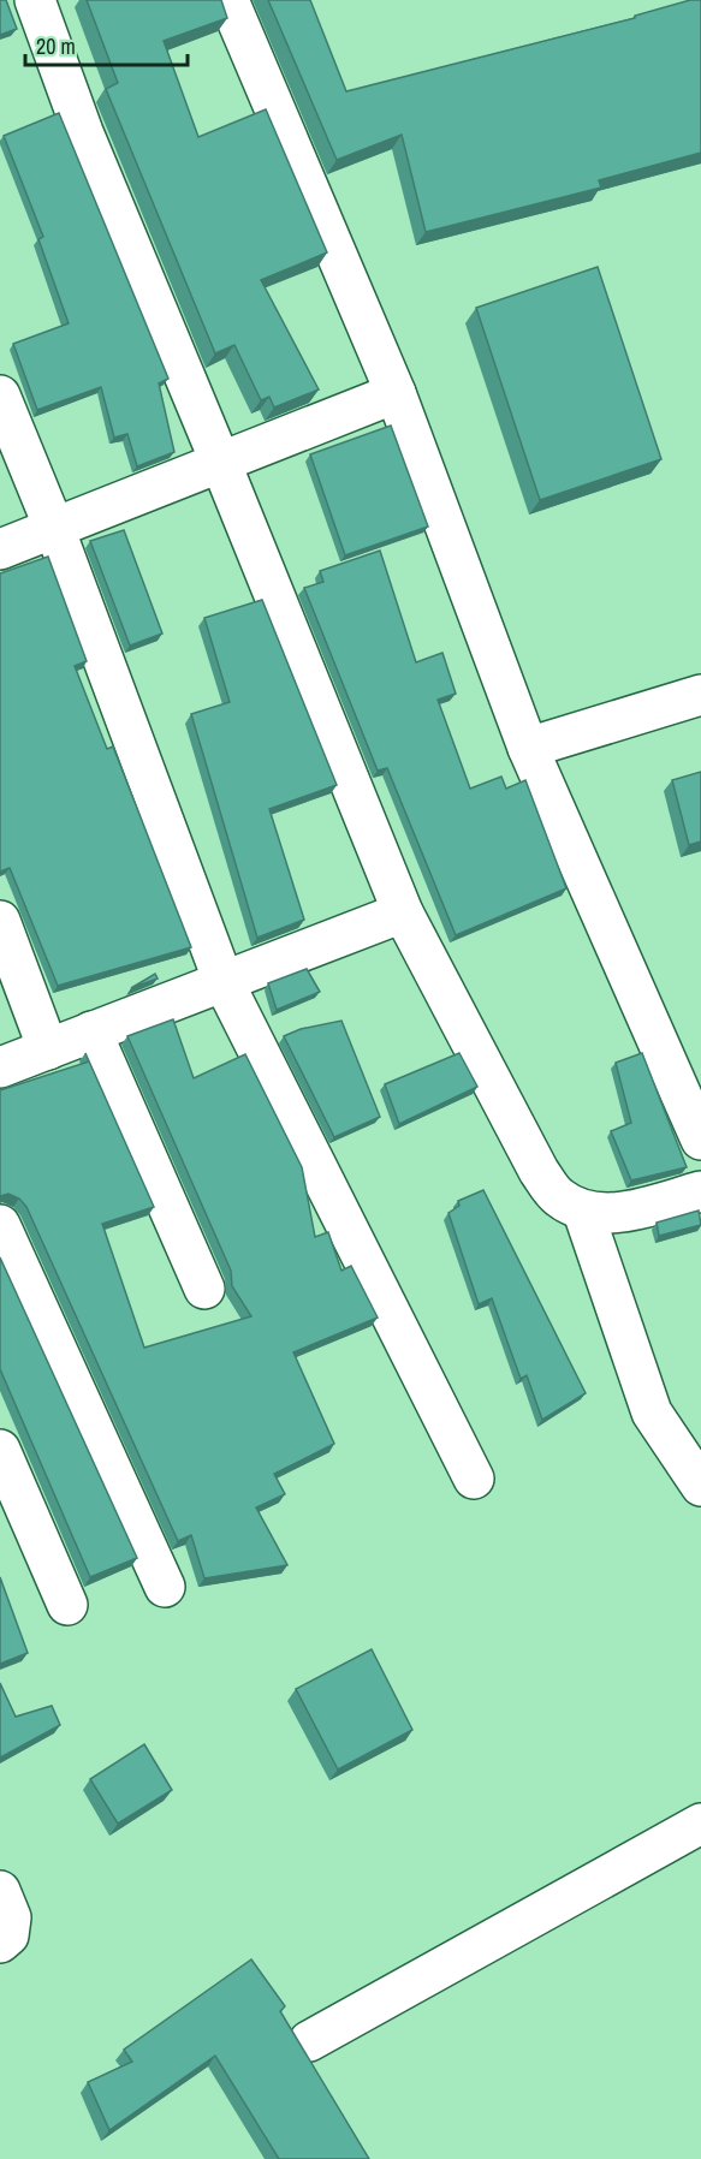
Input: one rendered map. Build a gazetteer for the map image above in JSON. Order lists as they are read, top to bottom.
{
  "scale_bar": "20 m"
}
